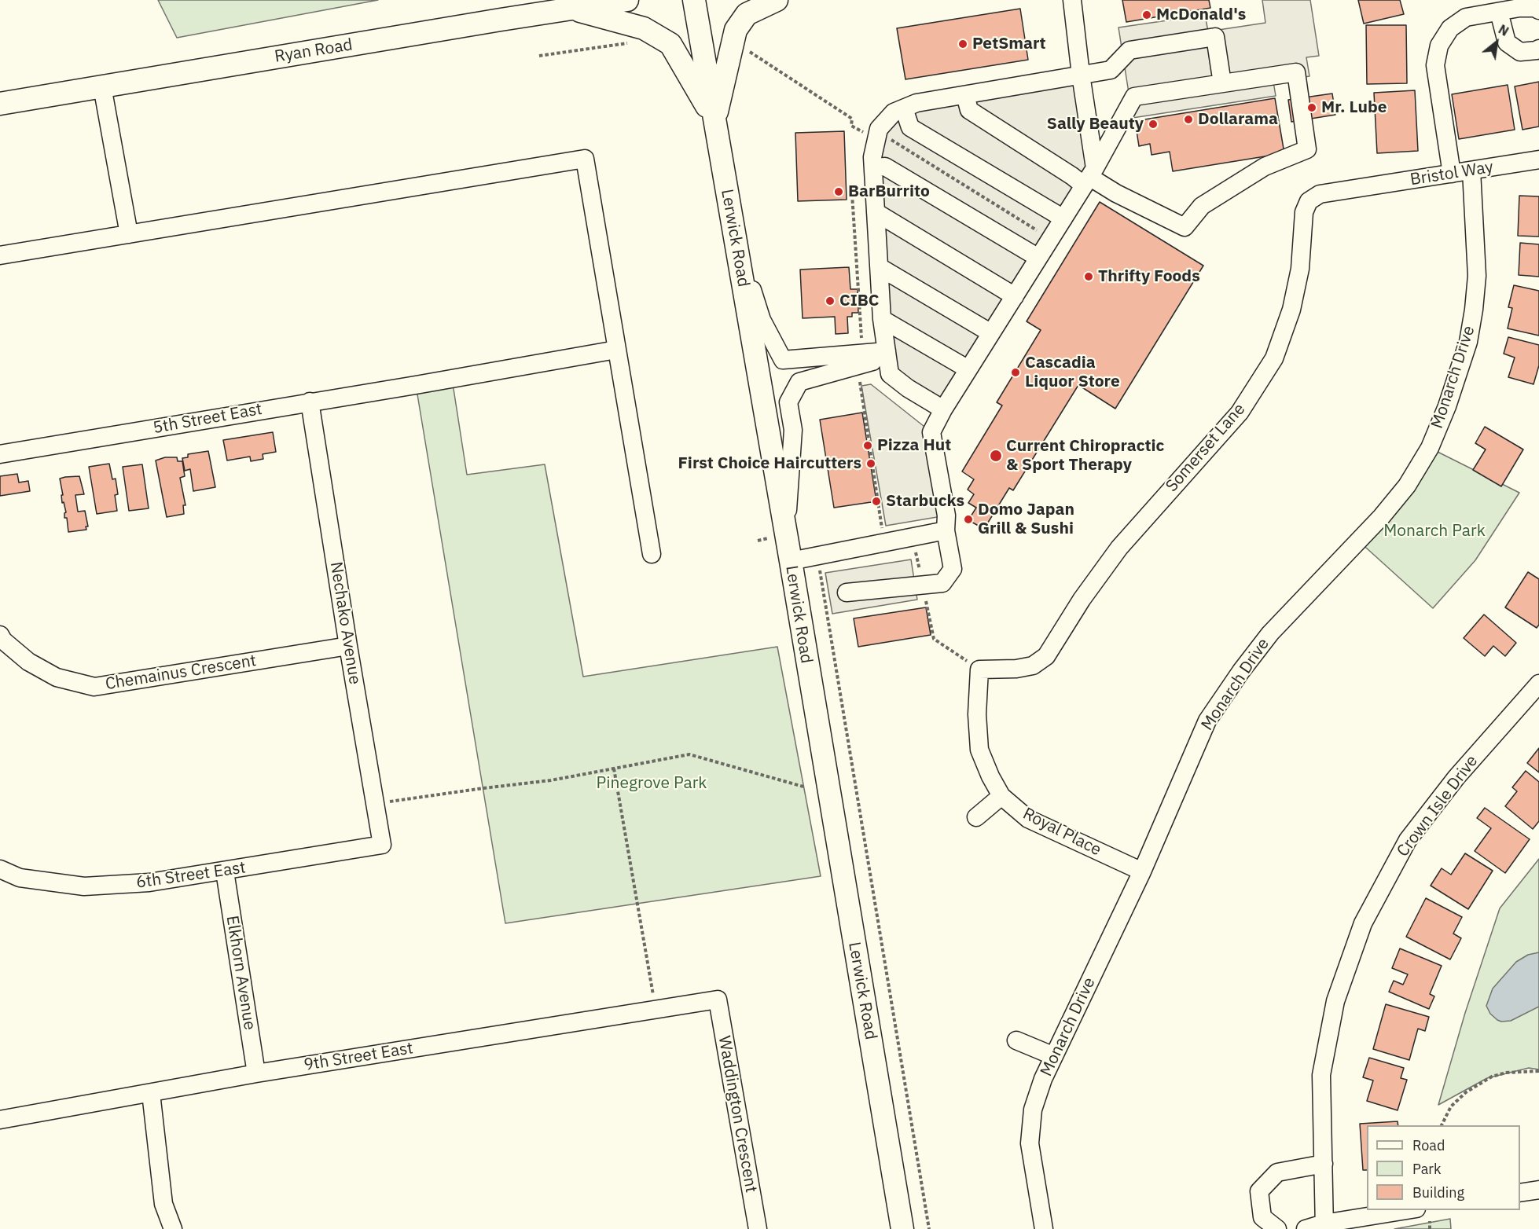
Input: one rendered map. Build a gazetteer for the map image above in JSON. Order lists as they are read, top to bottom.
{
  "streets": {
    "main road": ["Ryan Road", "Lerwick Road"],
    "street": [
      "Bristol Way",
      "Monarch Drive",
      "5th Street East",
      "Somerset Lane",
      "Nechako Avenue",
      "Chemainus Crescent",
      "Crown Isle Drive",
      "Royal Place",
      "6th Street East",
      "Elkhorn Avenue",
      "9th Street East",
      "Waddington Crescent"
    ]
  },
  "crossings": [
    ["Bristol Way", "Monarch Drive"],
    ["Bristol Way", "Somerset Lane"],
    ["Monarch Drive", "Royal Place"],
    ["5th Street East", "Nechako Avenue"],
    ["Somerset Lane", "Royal Place"],
    ["Nechako Avenue", "Chemainus Crescent"],
    ["Nechako Avenue", "6th Street East"],
    ["6th Street East", "Elkhorn Avenue"],
    ["Elkhorn Avenue", "9th Street East"],
    ["9th Street East", "Waddington Crescent"]
  ],
  "parks": ["Monarch Park", "Pinegrove Park"],
  "places": [
    "McDonald's",
    "PetSmart",
    "Mr. Lube",
    "Dollarama",
    "Sally Beauty",
    "BarBurrito",
    "Thrifty Foods",
    "CIBC",
    "Cascadia Liquor Store",
    "Pizza Hut",
    "Current Chiropractic & Sport Therapy",
    "First Choice Haircutters",
    "Starbucks",
    "Domo Japan Grill & Sushi"
  ],
  "legend": ["Road", "Park", "Building"],
  "north": "top right"
}
